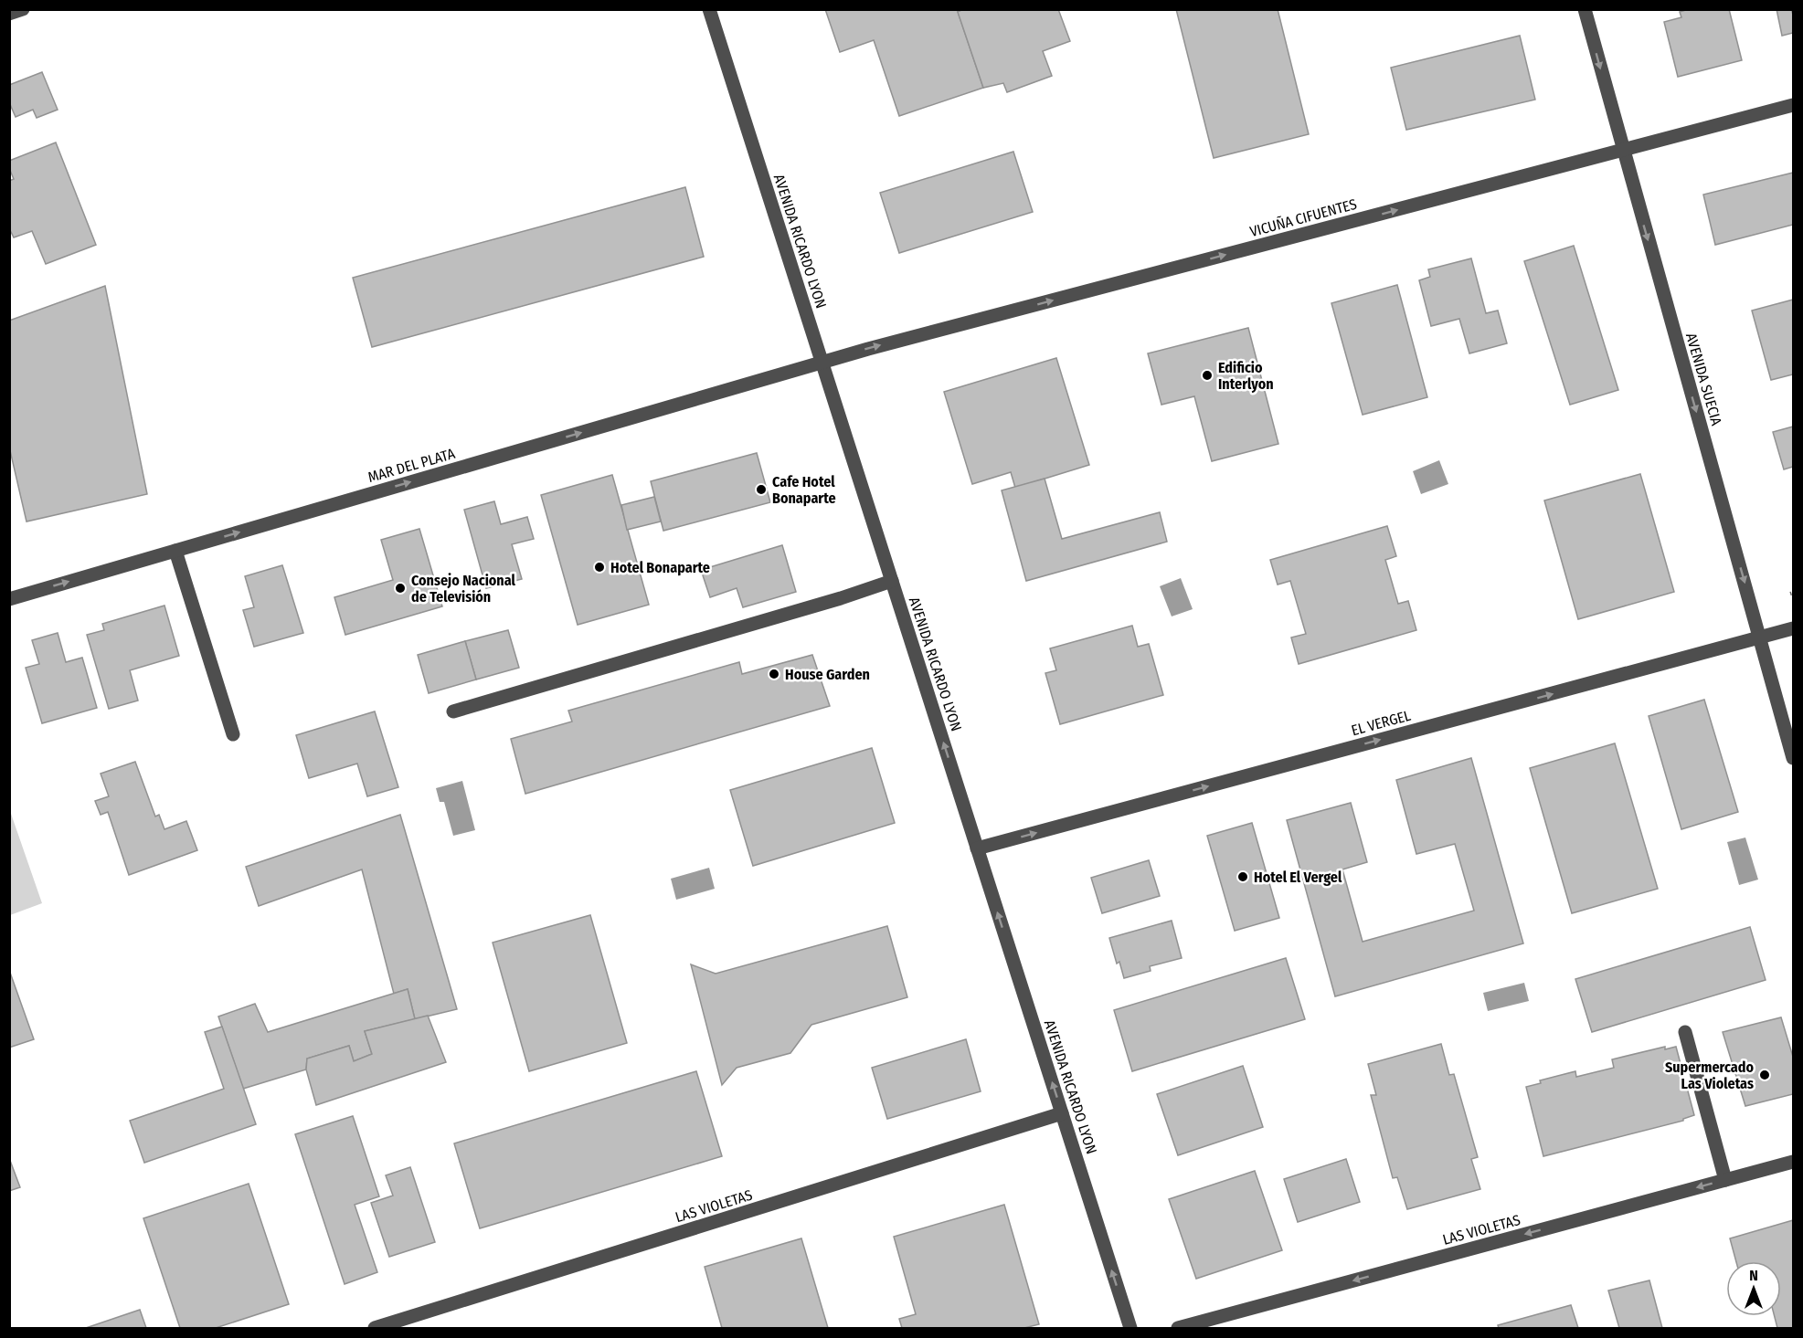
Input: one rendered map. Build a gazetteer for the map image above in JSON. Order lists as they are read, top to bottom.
{
  "streets": {
    "street": [
      "VICUÑA CIFUENTES",
      "AVENIDA RICARDO LYON",
      "AVENIDA SUECIA",
      "MAR DEL PLATA",
      "EL VERGEL",
      "LAS VIOLETAS"
    ]
  },
  "crossings": [
    ["VICUÑA CIFUENTES", "AVENIDA RICARDO LYON"],
    ["VICUÑA CIFUENTES", "AVENIDA SUECIA"],
    ["VICUÑA CIFUENTES", "MAR DEL PLATA"],
    ["AVENIDA RICARDO LYON", "MAR DEL PLATA"],
    ["AVENIDA RICARDO LYON", "EL VERGEL"],
    ["AVENIDA RICARDO LYON", "LAS VIOLETAS"],
    ["AVENIDA SUECIA", "EL VERGEL"]
  ],
  "one_way": [
    "VICUÑA CIFUENTES",
    "AVENIDA RICARDO LYON",
    "AVENIDA SUECIA",
    "MAR DEL PLATA",
    "EL VERGEL",
    "LAS VIOLETAS"
  ],
  "places": [
    "Edificio Interlyon",
    "Cafe Hotel Bonaparte",
    "Hotel Bonaparte",
    "Consejo Nacional de Televisión",
    "House Garden",
    "Hotel El Vergel",
    "Supermercado Las Violetas"
  ],
  "north": "top"
}
